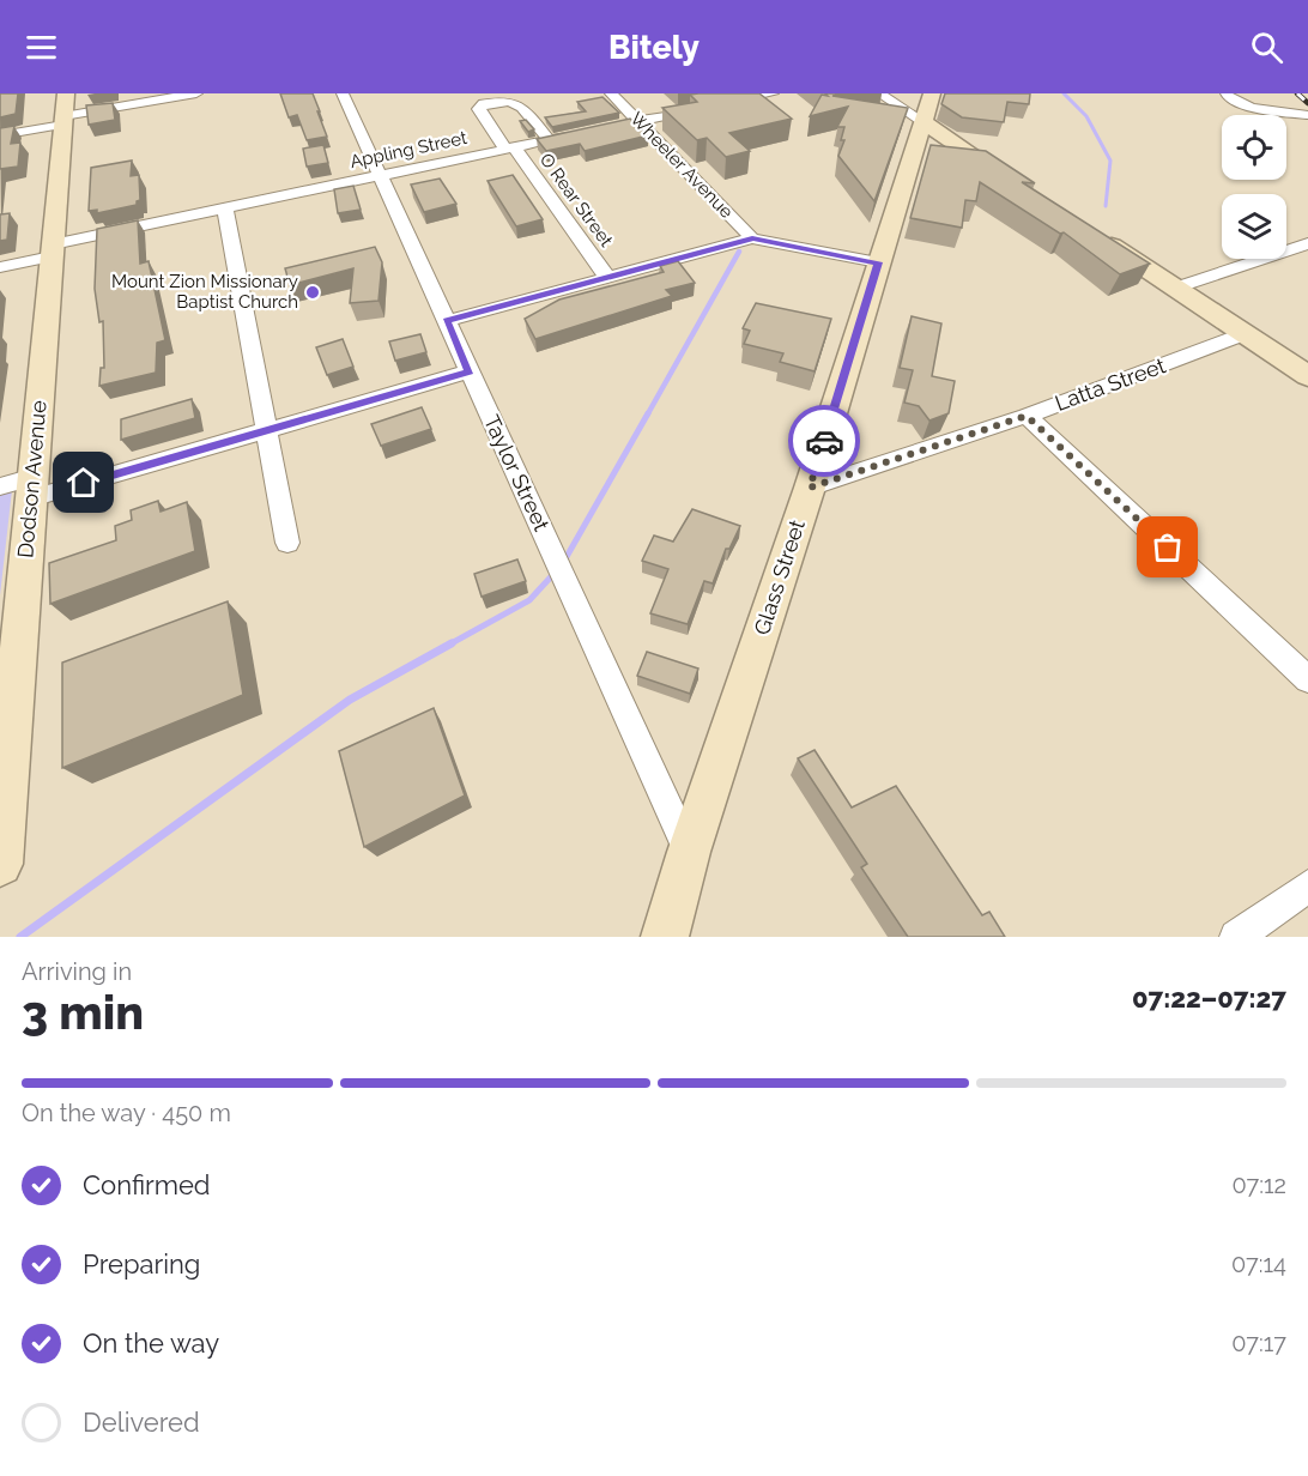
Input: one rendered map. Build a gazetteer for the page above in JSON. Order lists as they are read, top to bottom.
{
  "streets": {
    "street": [
      "Appling Street",
      "Wheeler Avenue",
      "O Rear Street",
      "Latta Street",
      "Taylor Street",
      "Dodson Avenue",
      "Glass Street"
    ]
  },
  "crossings": [
    ["Appling Street", "Wheeler Avenue"],
    ["Appling Street", "O Rear Street"],
    ["Appling Street", "Taylor Street"],
    ["Appling Street", "Dodson Avenue"],
    ["Latta Street", "Glass Street"],
    ["Taylor Street", "Glass Street"]
  ],
  "places": ["Mount Zion Missionary Baptist Church"],
  "page": {
    "header": "Bitely",
    "heading": ["3 min", "Arriving in", "07:22–07:27"],
    "bar": "On the way · 450 m",
    "list": [
      ["Confirmed", "07:12"],
      ["Preparing", "07:14"],
      ["On the way", "07:17"],
      "Delivered"
    ]
  }
}
